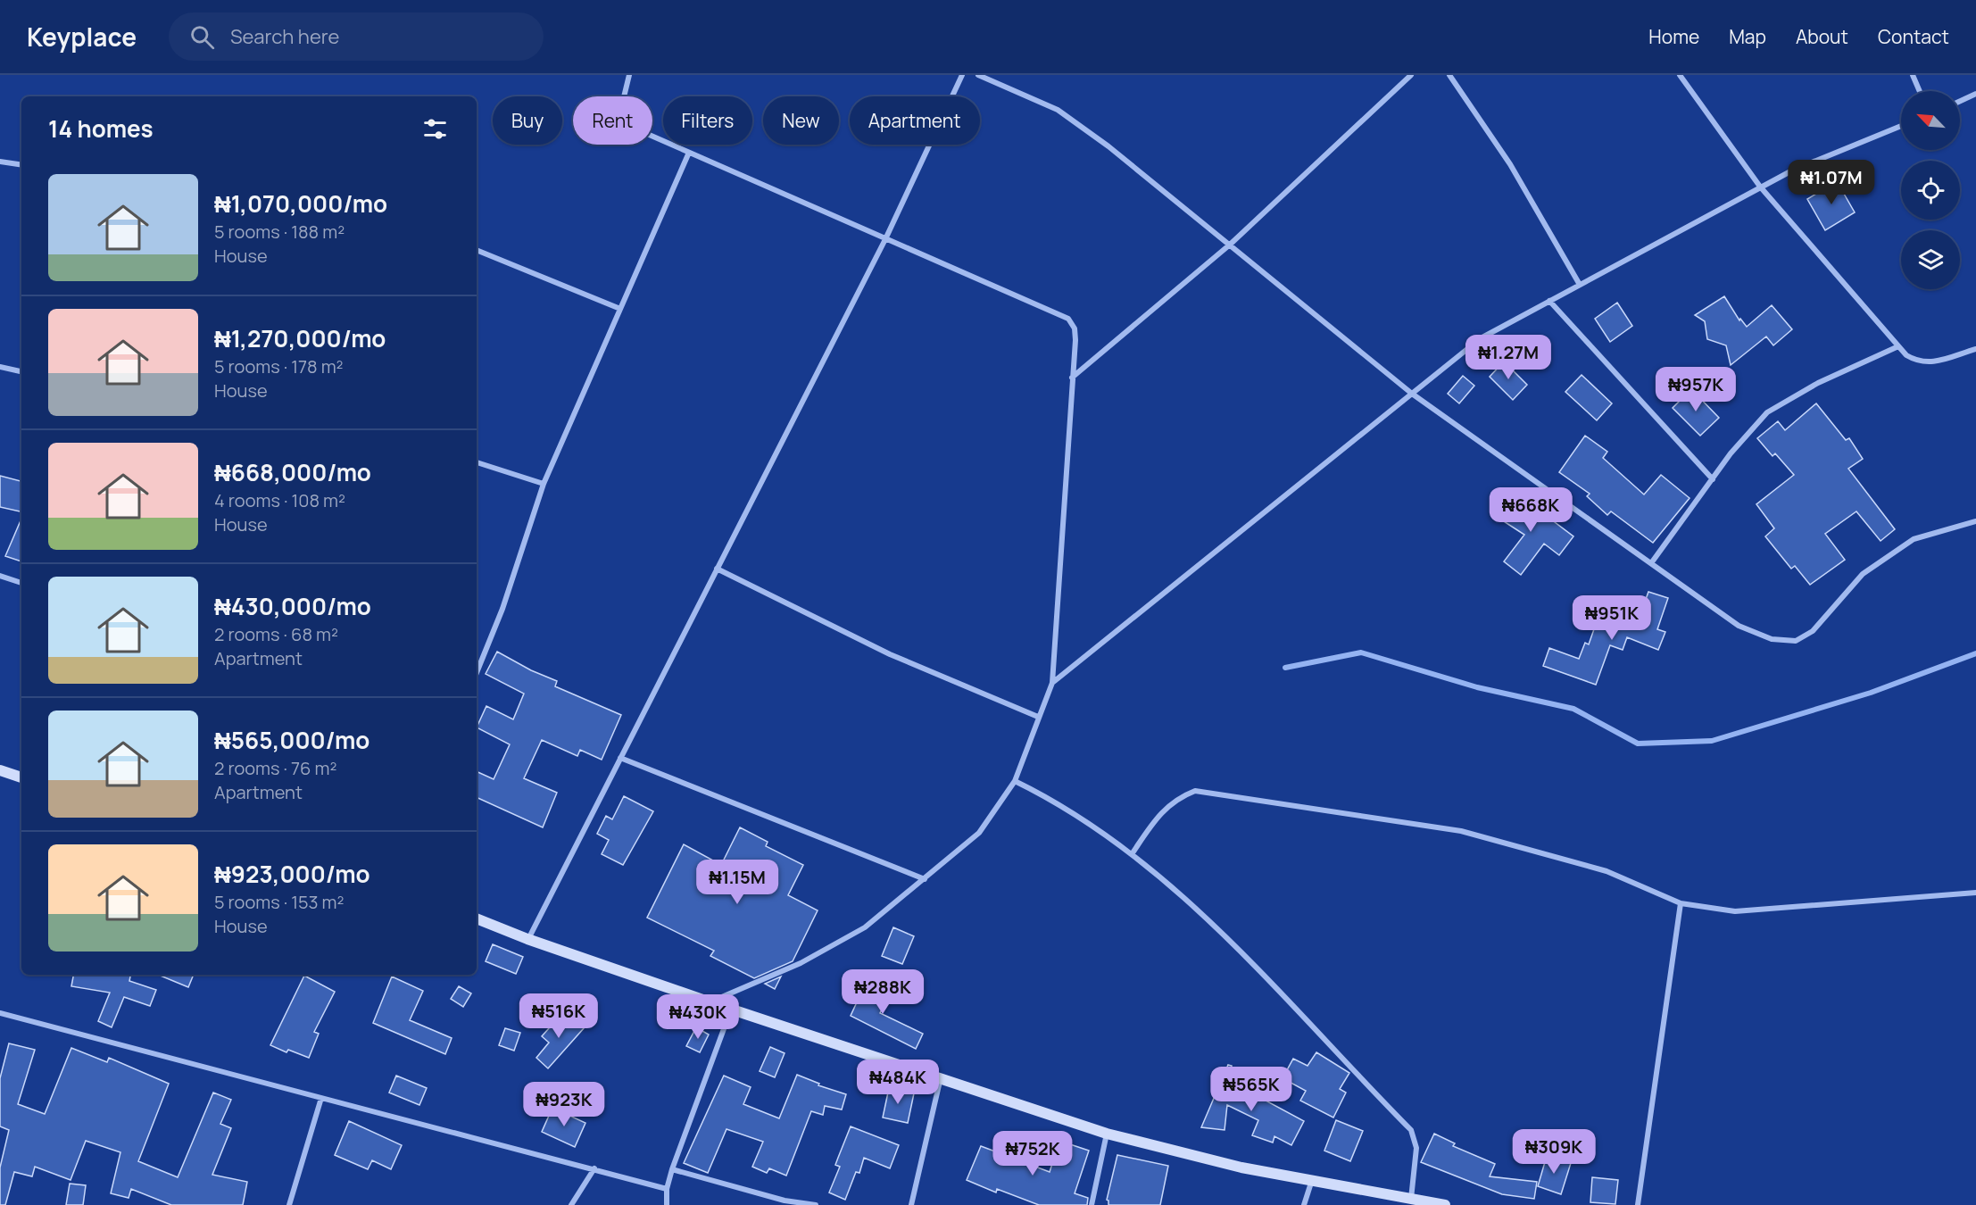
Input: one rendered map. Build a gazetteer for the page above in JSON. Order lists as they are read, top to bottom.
{
  "north": "top left",
  "page": {
    "header": "Keyplace",
    "search": "Search here",
    "nav": [
      "Home",
      "Map",
      "About",
      "Contact"
    ],
    "chip": [
      "Buy",
      "Rent",
      "Filters",
      "New",
      "Apartment"
    ],
    "heading": "14 homes",
    "price": [
      "₦1.07M",
      "₦1.27M",
      "₦957K",
      "₦668K",
      "₦951K",
      "₦1.15M",
      "₦288K",
      "₦516K",
      "₦430K",
      "₦484K",
      "₦565K",
      "₦923K",
      "₦309K",
      "₦752K"
    ],
    "list": [
      {
        "name": "₦1,070,000/mo",
        "note": "5 rooms · 188 m² · House"
      },
      {
        "name": "₦1,270,000/mo",
        "note": "5 rooms · 178 m² · House"
      },
      {
        "name": "₦668,000/mo",
        "note": "4 rooms · 108 m² · House"
      },
      {
        "name": "₦430,000/mo",
        "note": "2 rooms · 68 m² · Apartment"
      },
      {
        "name": "₦565,000/mo",
        "note": "2 rooms · 76 m² · Apartment"
      },
      {
        "name": "₦923,000/mo",
        "note": "5 rooms · 153 m² · House"
      }
    ]
  }
}
